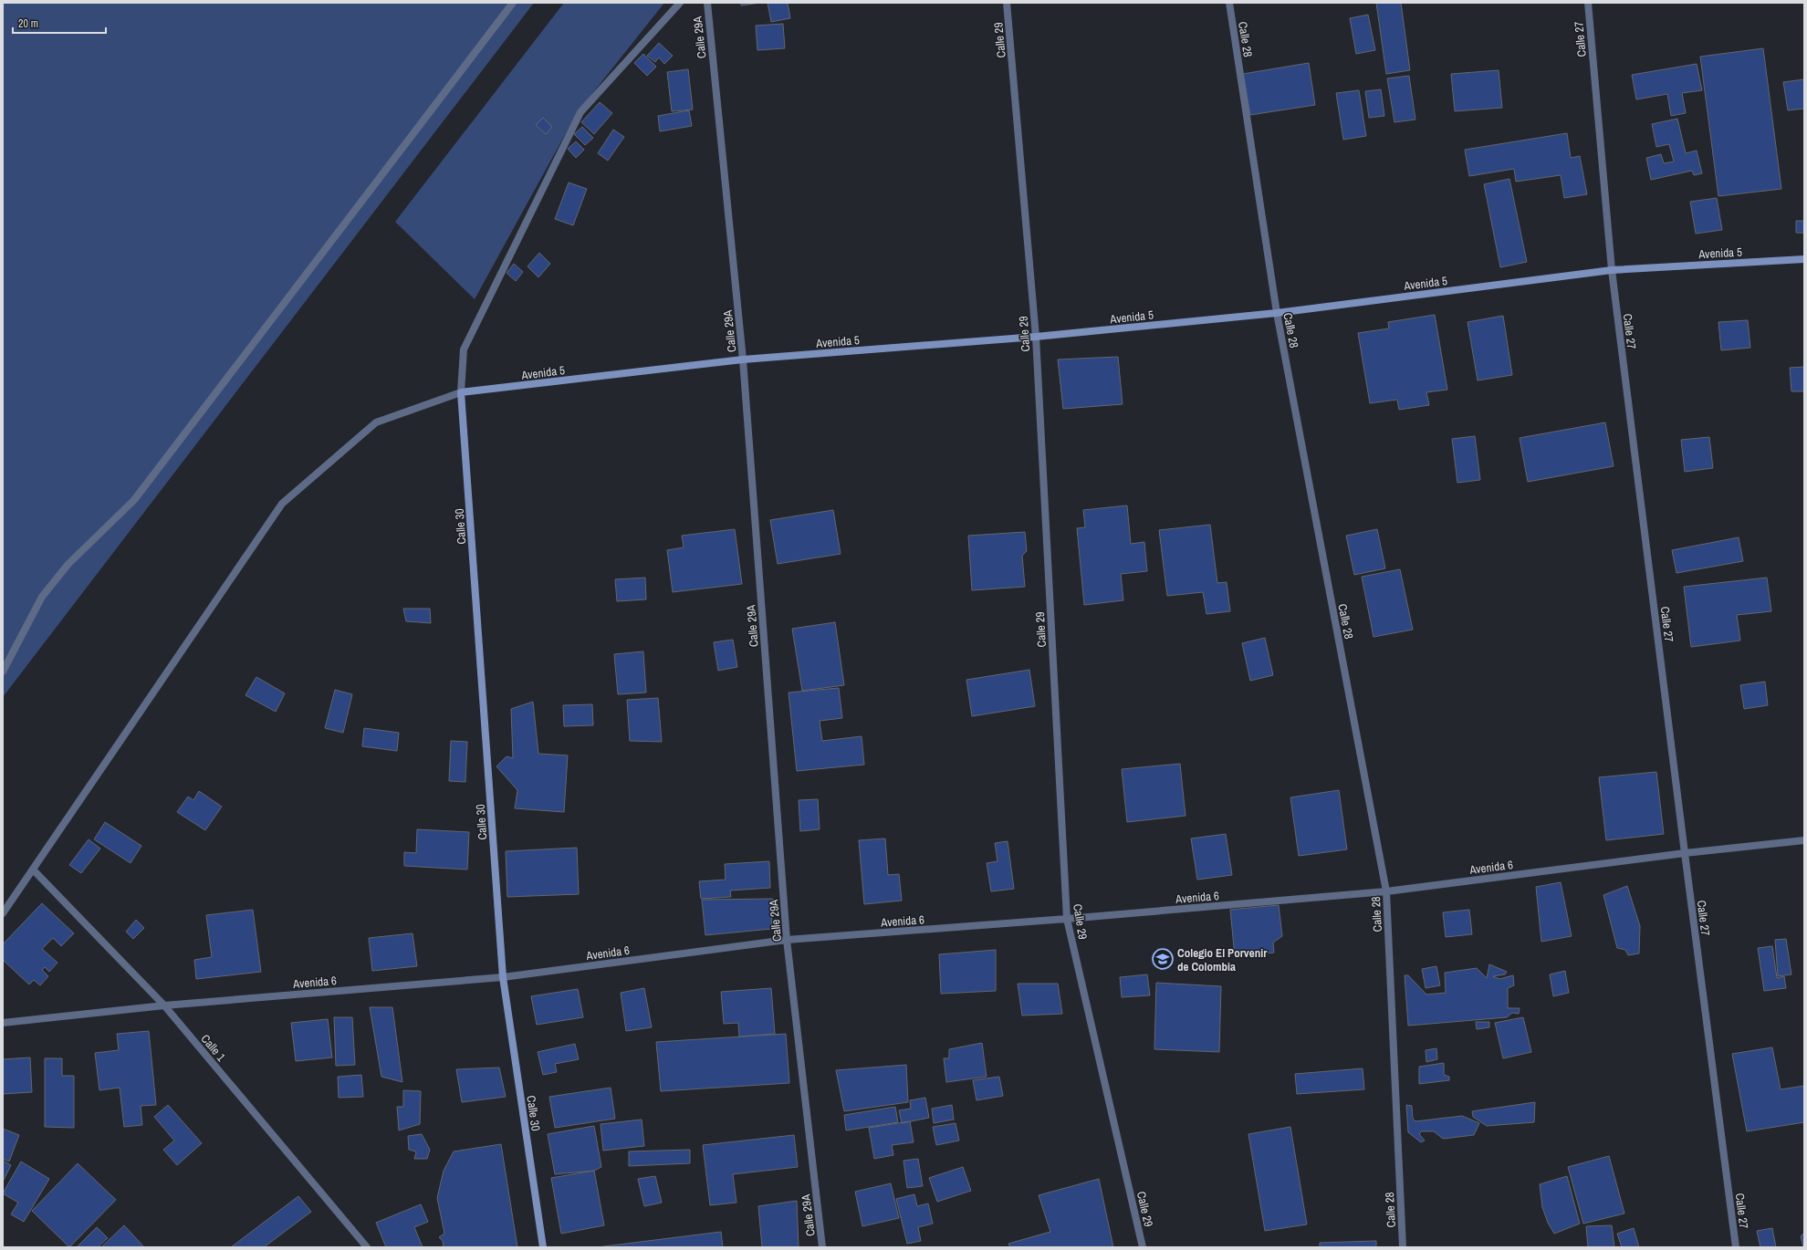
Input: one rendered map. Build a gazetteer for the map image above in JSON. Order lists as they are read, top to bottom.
{
  "streets": {
    "street": [
      "Calle 29A",
      "Calle 28",
      "Calle 27",
      "Calle 29",
      "Avenida 5",
      "Calle 30",
      "Avenida 6",
      "Calle 1"
    ]
  },
  "crossings": [
    ["Calle 29A", "Avenida 5"],
    ["Calle 29A", "Avenida 6"],
    ["Calle 28", "Avenida 5"],
    ["Calle 28", "Avenida 6"],
    ["Calle 27", "Avenida 5"],
    ["Calle 27", "Avenida 6"],
    ["Calle 29", "Avenida 5"],
    ["Calle 29", "Avenida 6"],
    ["Avenida 5", "Calle 30"],
    ["Calle 30", "Avenida 6"],
    ["Avenida 6", "Calle 1"]
  ],
  "places": {
    "school or university": ["Colegio El Porvenir de Colombia"]
  },
  "scale_bar": "20 m"
}
